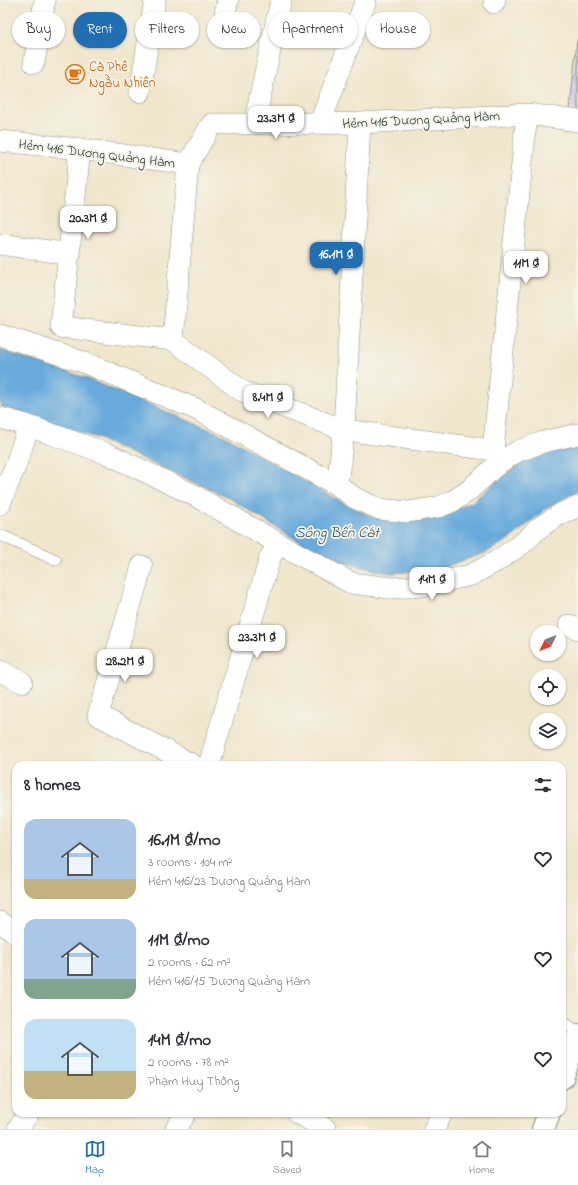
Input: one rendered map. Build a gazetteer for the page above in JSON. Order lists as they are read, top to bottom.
{
  "streets": {
    "street": ["Hẻm 416 Dương Quảng Hàm"]
  },
  "water": ["Sông Bến Cát"],
  "places": {
    "cafe": ["Cà Phê Ngẫu Nhiên"]
  },
  "north": "bottom left",
  "page": {
    "chip": [
      "Buy",
      "Rent",
      "Filters",
      "New",
      "Apartment",
      "House"
    ],
    "price": [
      "23.3M ₫",
      "20.3M ₫",
      "16.1M ₫",
      "11M ₫",
      "8.4M ₫",
      "14M ₫",
      "23.3M ₫",
      "28.2M ₫"
    ],
    "heading": "8 homes",
    "list": [
      {
        "name": "16.1M ₫/mo",
        "note": "3 rooms · 104 m² · Hẻm 416/23 Dương Quảng Hàm"
      },
      {
        "name": "11M ₫/mo",
        "note": "2 rooms · 62 m² · Hẻm 416/15 Dương Quảng Hàm"
      },
      {
        "name": "14M ₫/mo",
        "note": "2 rooms · 78 m² · Phạm Huy Thông"
      }
    ],
    "tabs": ["Map", "Saved", "Home"]
  }
}
